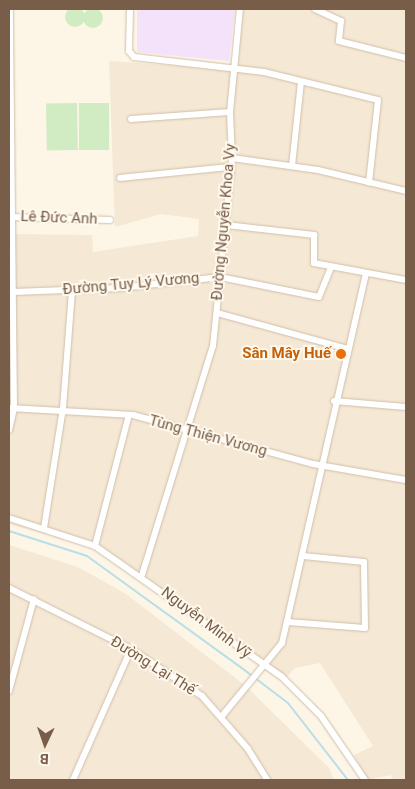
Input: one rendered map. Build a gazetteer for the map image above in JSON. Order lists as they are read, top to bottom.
{
  "streets": {
    "street": [
      "Lê Đức Anh",
      "Đường Nguyễn Khoa Vy",
      "Đường Tuy Lý Vương",
      "Tùng Thiện Vương",
      "Nguyễn Minh Vỹ",
      "Đường Lại Thế"
    ]
  },
  "crossings": [
    ["Đường Nguyễn Khoa Vy", "Đường Tuy Lý Vương"],
    ["Đường Nguyễn Khoa Vy", "Tùng Thiện Vương"],
    ["Đường Nguyễn Khoa Vy", "Nguyễn Minh Vỹ"]
  ],
  "places": ["Sân Mây Huế"],
  "north": "bottom"
}
